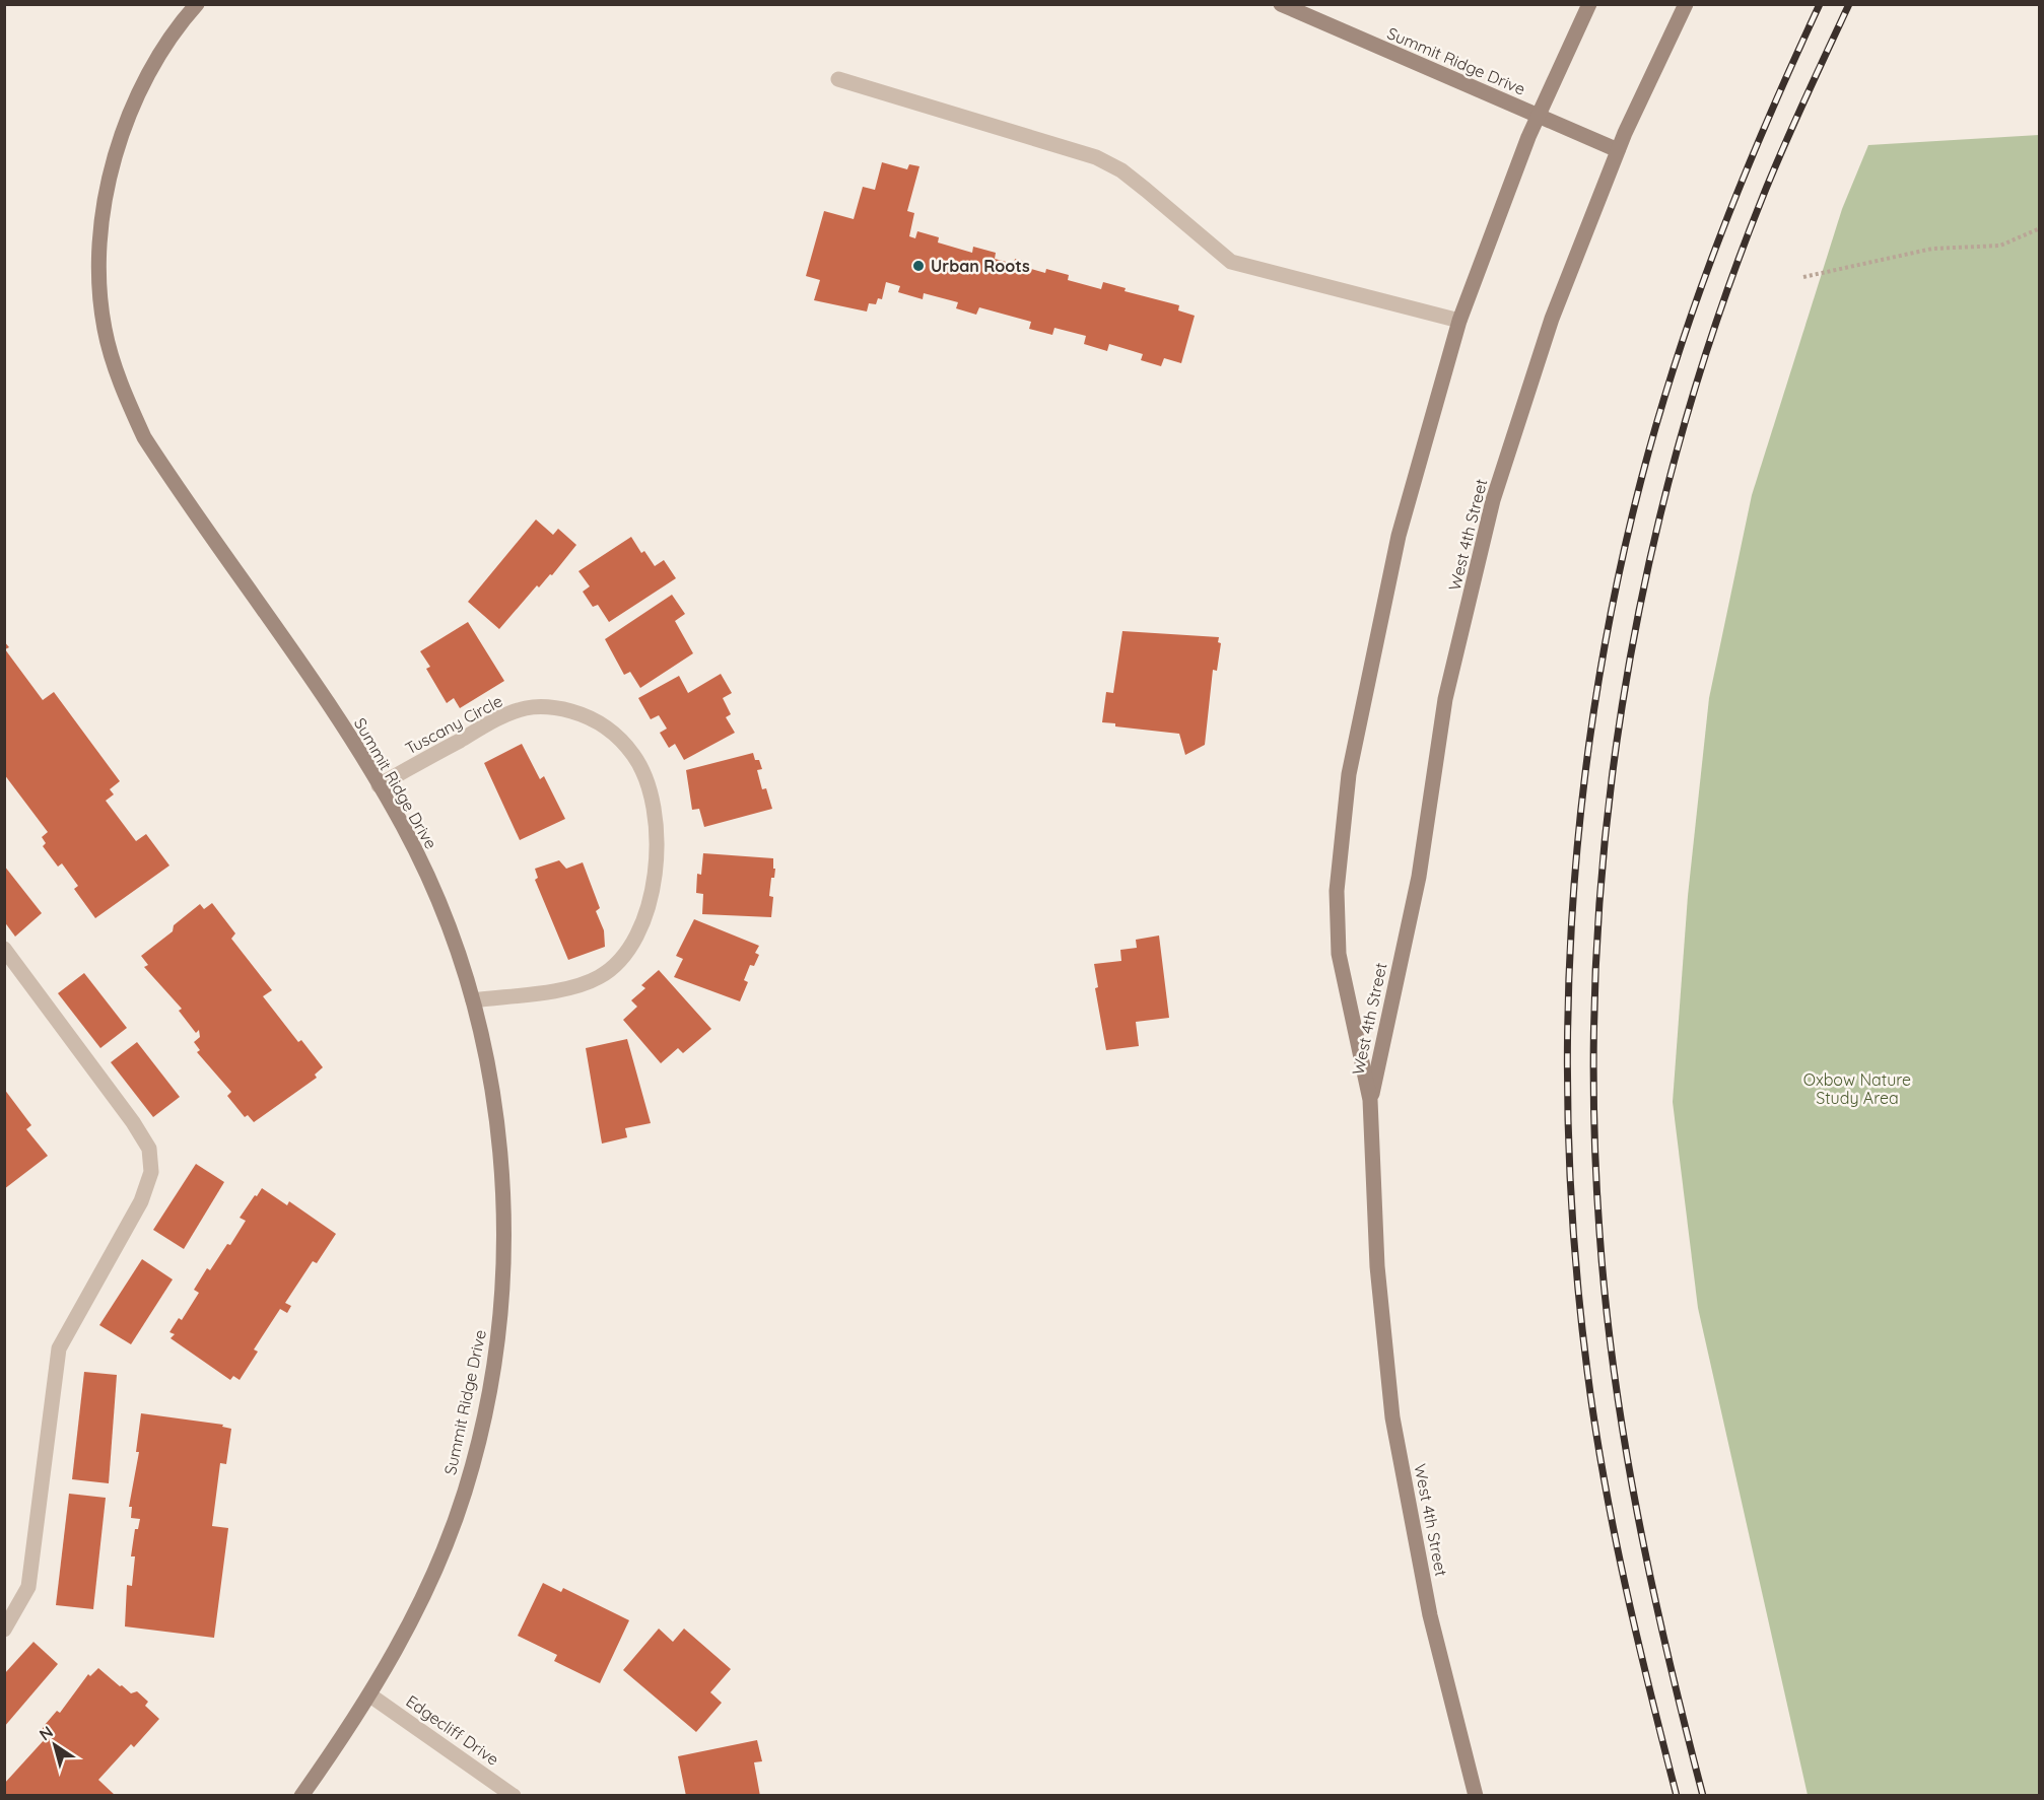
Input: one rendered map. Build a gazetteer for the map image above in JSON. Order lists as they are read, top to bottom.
{
  "streets": {
    "main road": ["Summit Ridge Drive", "West 4th Street"],
    "street": ["Tuscany Circle", "Edgecliff Drive"]
  },
  "crossings": [
    ["Summit Ridge Drive", "West 4th Street"],
    ["Summit Ridge Drive", "Tuscany Circle"],
    ["Summit Ridge Drive", "Edgecliff Drive"]
  ],
  "parks": ["Oxbow Nature Study Area"],
  "places": ["Urban Roots"],
  "north": "top left"
}
